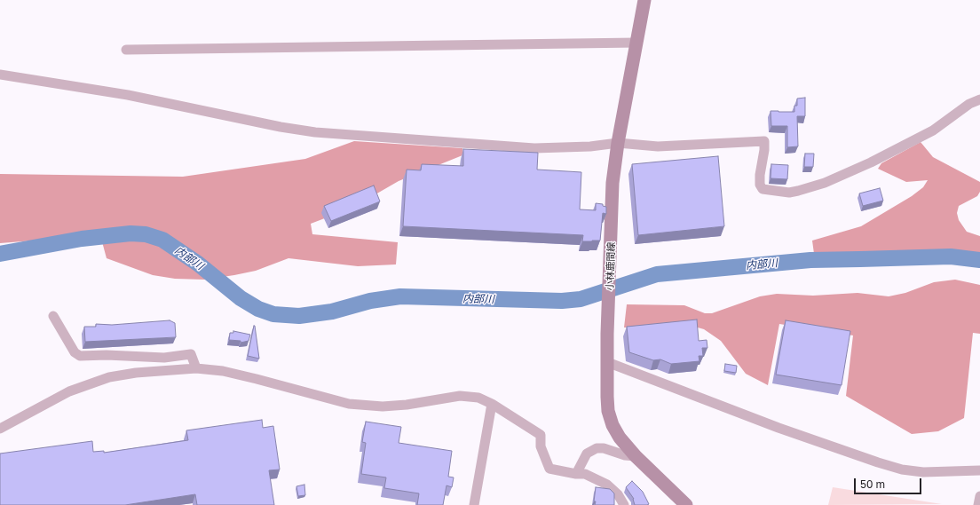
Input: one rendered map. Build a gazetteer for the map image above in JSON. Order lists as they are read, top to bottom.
{
  "streets": {
    "main road": ["小林鹿間線"]
  },
  "water": ["内部川"],
  "scale_bar": "50 m"
}
